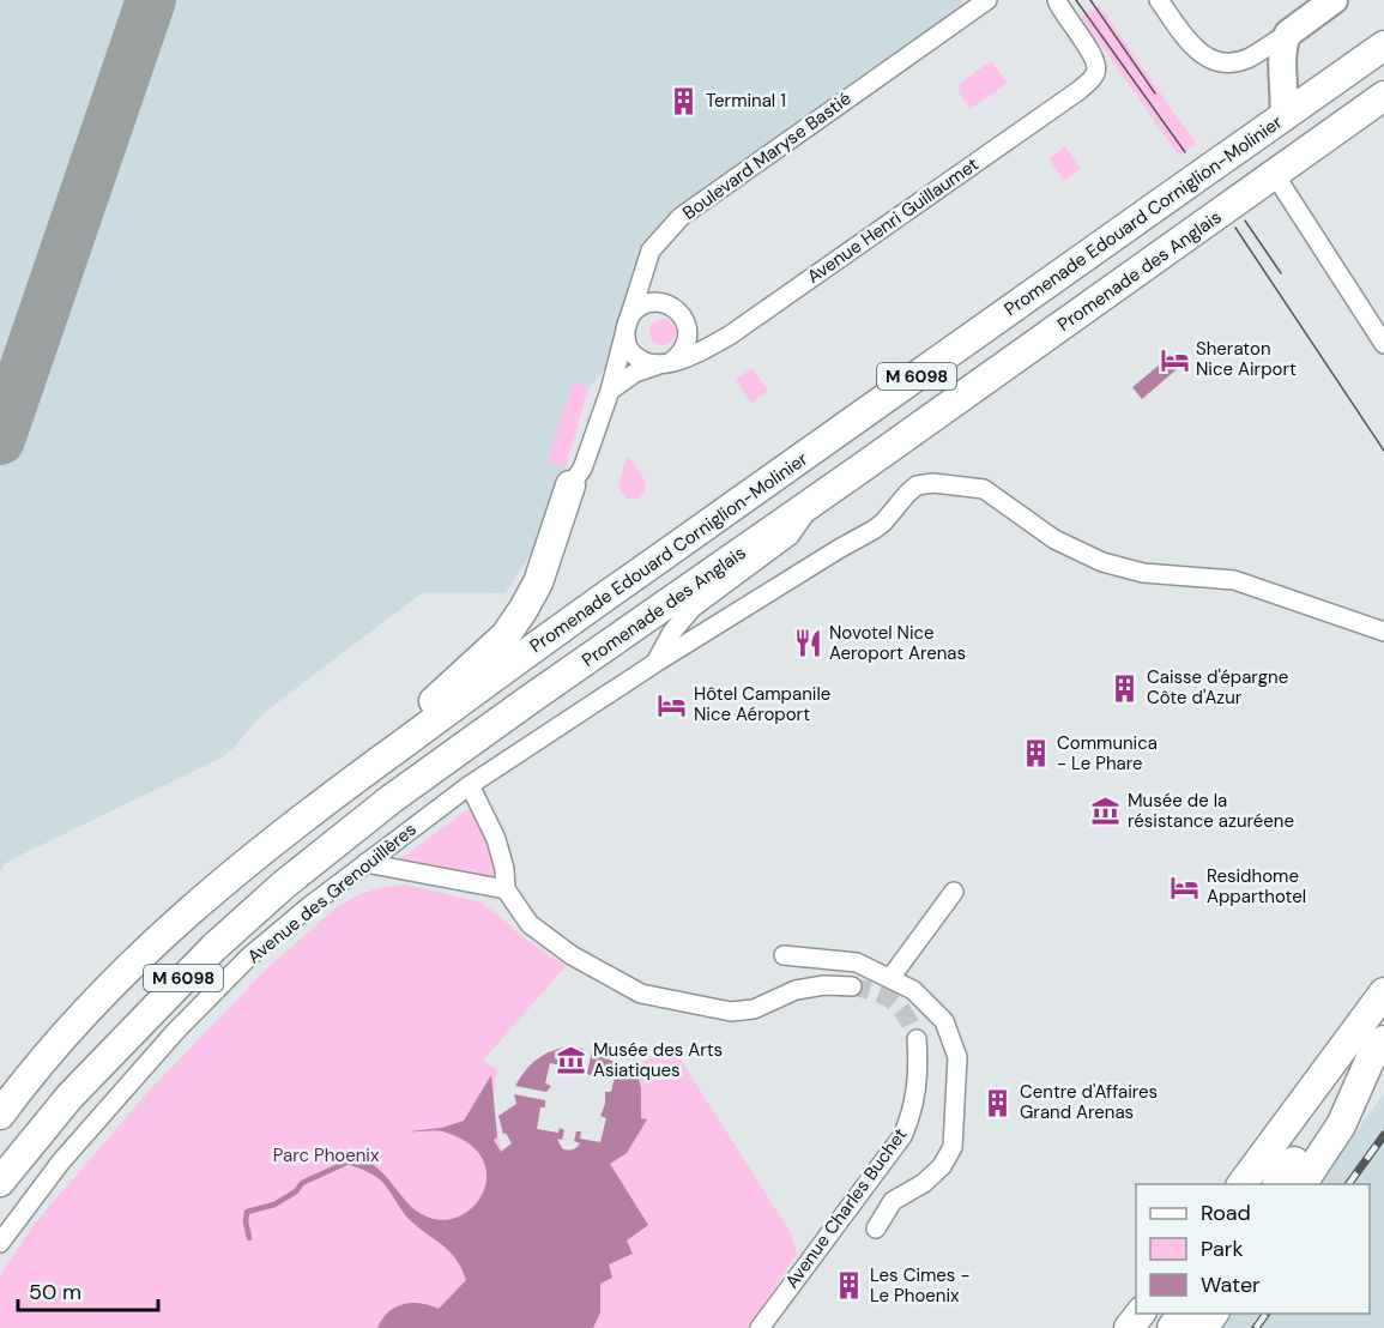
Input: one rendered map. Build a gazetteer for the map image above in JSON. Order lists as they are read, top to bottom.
{
  "streets": {
    "main road": ["Promenade Edouard Corniglion-Molinier", "Promenade des Anglais", "M 6098"],
    "street": [
      "Boulevard Maryse Bastié",
      "Avenue Henri Guillaumet",
      "Avenue des Grenouillères",
      "Avenue Charles Buchet"
    ]
  },
  "crossings": [
    ["Boulevard Maryse Bastié", "Avenue Henri Guillaumet"],
    ["Promenade des Anglais", "Avenue des Grenouillères"]
  ],
  "parks": ["Parc Phoenix"],
  "places": {
    "building": [
      "Terminal 1",
      "Caisse d'épargne Côte d'Azur",
      "Communica - Le Phare",
      "Centre d'Affaires Grand Arenas",
      "Les Cimes - Le Phoenix"
    ],
    "hotel": ["Sheraton Nice Airport", "Hôtel Campanile Nice Aéroport", "Residhome Apparthotel"],
    "restaurant": ["Novotel Nice Aeroport Arenas"],
    "museum": ["Musée de la résistance azuréene", "Musée des Arts Asiatiques"]
  },
  "legend": ["Road", "Park", "Water"],
  "scale_bar": "50 m"
}
